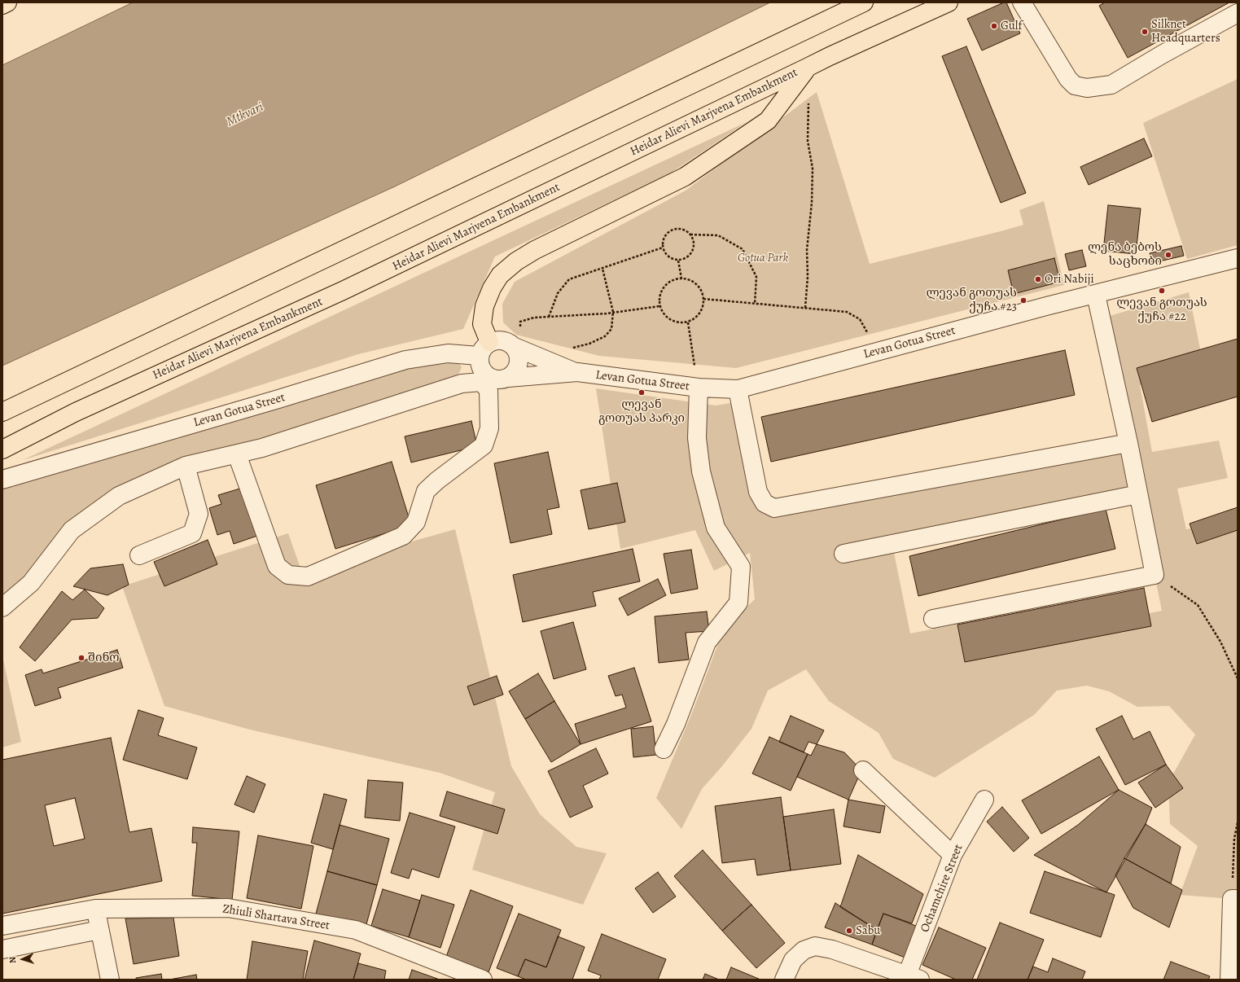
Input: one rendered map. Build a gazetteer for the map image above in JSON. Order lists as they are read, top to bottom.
{
  "streets": {
    "main road": ["Heidar Alievi Marjvena Embankment"],
    "street": ["Levan Gotua Street", "Ochamchire Street", "Zhiuli Shartava Street"]
  },
  "water": ["Mtkvari"],
  "parks": ["Gotua Park"],
  "places": [
    "Gulf",
    "Silknet Headquarters",
    "ლენა ბებოს საცხობი",
    "Ori Nabiji",
    "ლევან გოთუას ქუჩა #22",
    "ლევან გოთუას ქუჩა #23",
    "ლევან გოთუას პარკი",
    "შინო",
    "Sabu"
  ],
  "north": "left"
}
